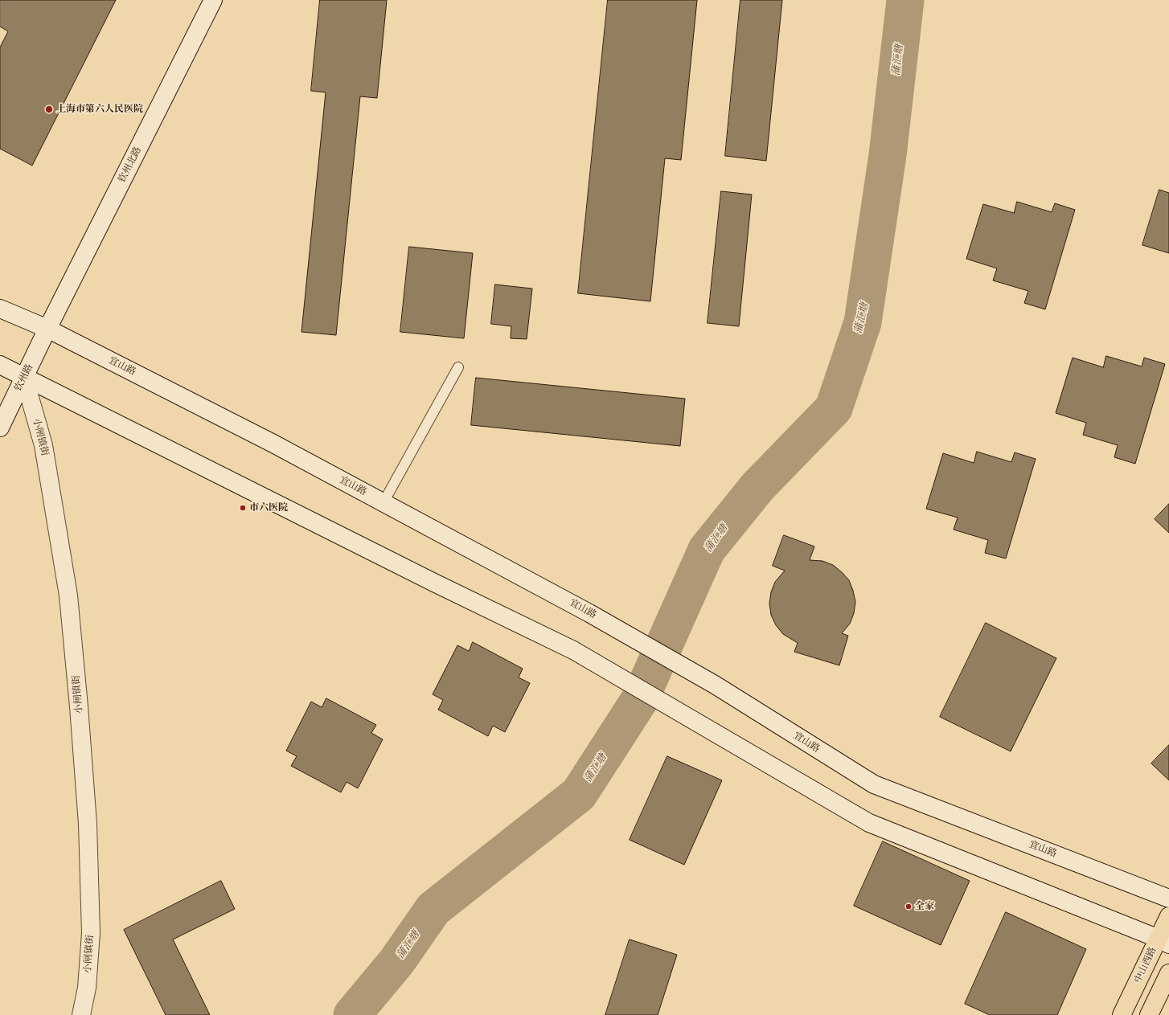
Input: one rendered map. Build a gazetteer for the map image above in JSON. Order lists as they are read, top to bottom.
{
  "streets": {
    "main road": [
      "钦州北路",
      "宜山路",
      "钦州路",
      "小闸镇街",
      "中山西路"
    ]
  },
  "crossings": [
    ["钦州北路", "宜山路"],
    ["钦州北路", "钦州路"],
    ["宜山路", "钦州路"],
    ["钦州路", "小闸镇街"]
  ],
  "water": ["蒲汇塘"],
  "places": ["上海市第六人民医院", "市六医院", "全家"]
}
